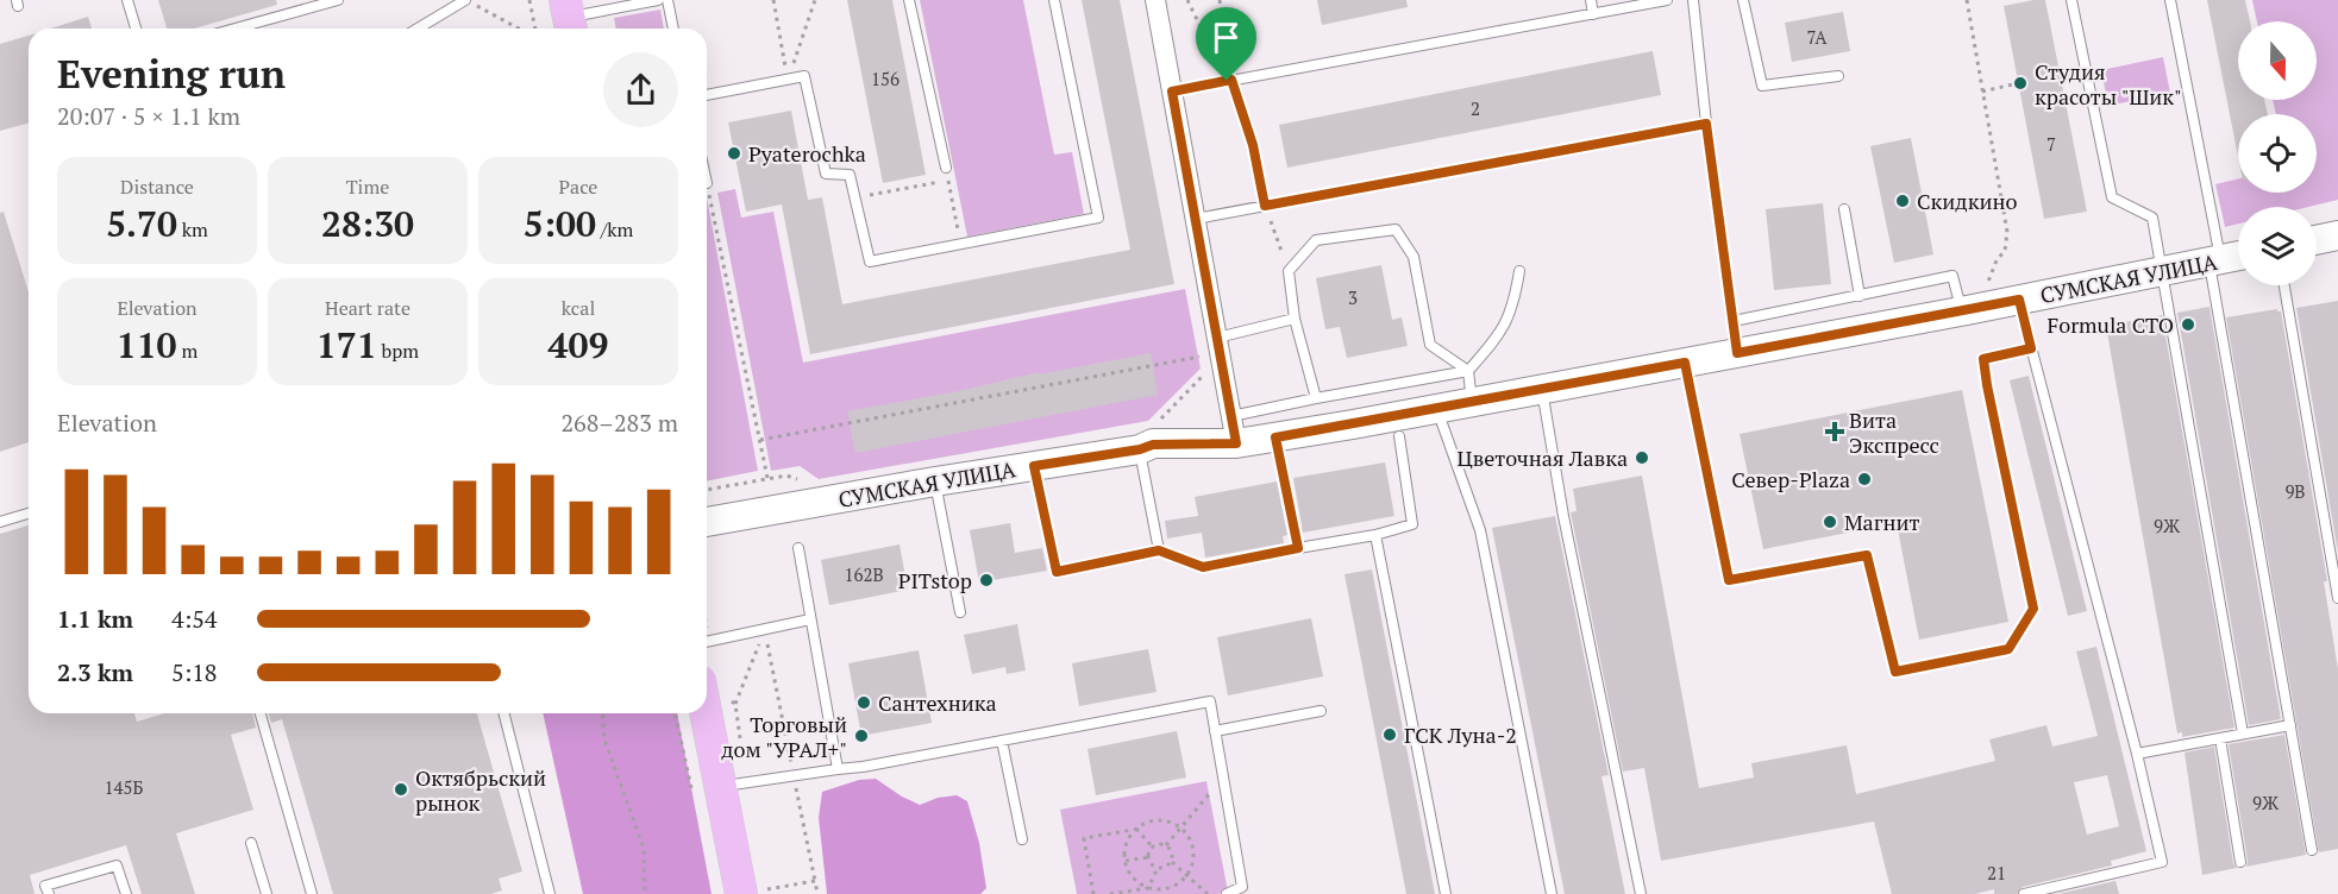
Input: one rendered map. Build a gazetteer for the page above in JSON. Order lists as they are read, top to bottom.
{
  "streets": {
    "street": ["СУМСКАЯ УЛИЦА"]
  },
  "places": {
    "other": [
      "Студия красоты \"Шик\"",
      "Pyaterochka",
      "Скидкино",
      "Formula СТО",
      "Цветочная Лавка",
      "Север-Plaza",
      "Магнит",
      "PITstop",
      "Сантехника",
      "ГСК Луна-2",
      "Торговый дом \"УРАЛ+\"",
      "Октябрьский рынок"
    ],
    "health": ["Вита Экспресс"]
  },
  "house_numbers": [
    "7А",
    "156",
    "2",
    "7",
    "3",
    "9В",
    "9Ж",
    "162В",
    "145Б",
    "9Ж",
    "21"
  ],
  "north": "bottom",
  "page": {
    "heading": ["Evening run", "20:07 · 5 × 1.1 km"],
    "stats": [
      ["Distance", "5.70 km"],
      ["Time", "28:30"],
      ["Pace", "5:00 /km"],
      ["Elevation", "110 m"],
      ["Heart rate", "171 bpm"],
      ["kcal", "409"]
    ],
    "chart": ["Elevation", "268–283 m"],
    "list": [
      {
        "name": "1.1 km",
        "note": "4:54"
      },
      {
        "name": "2.3 km",
        "note": "5:18"
      }
    ]
  }
}
